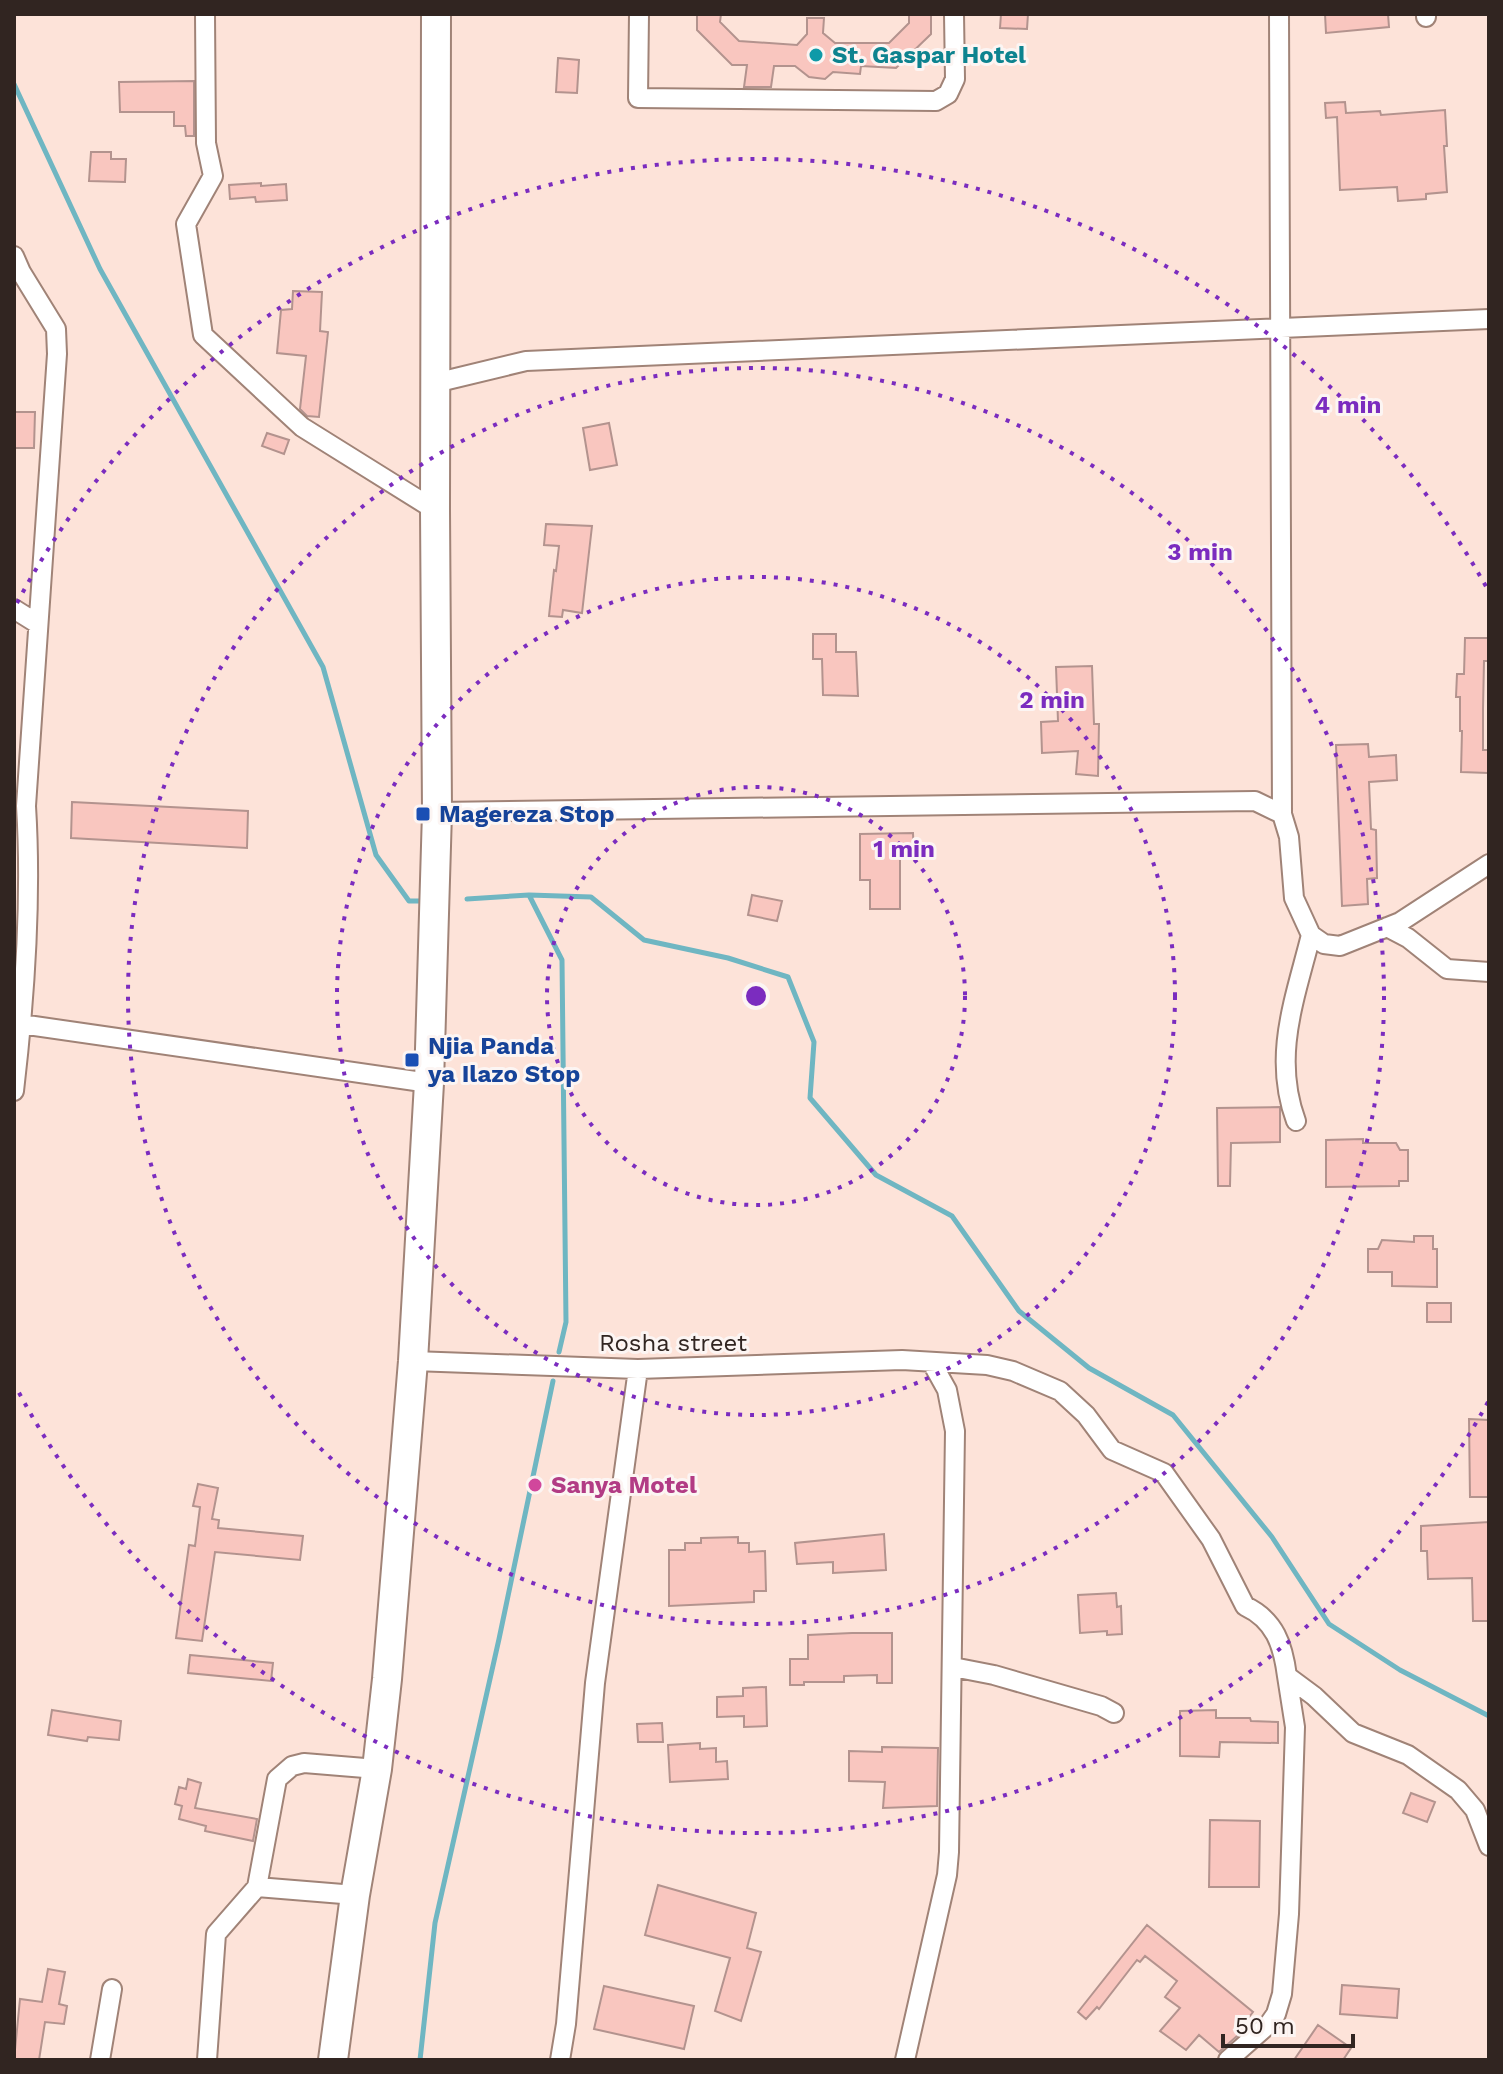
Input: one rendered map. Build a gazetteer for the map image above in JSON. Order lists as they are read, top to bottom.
{
  "streets": {
    "street": ["Rosha street"]
  },
  "places": {
    "other": ["St. Gaspar Hotel", "Sanya Motel"],
    "transit": ["Magereza Stop", "Njia Panda ya Ilazo Stop"]
  },
  "scale_bar": "50 m",
  "rings": [
    "4 min",
    "3 min",
    "2 min",
    "1 min"
  ]
}
